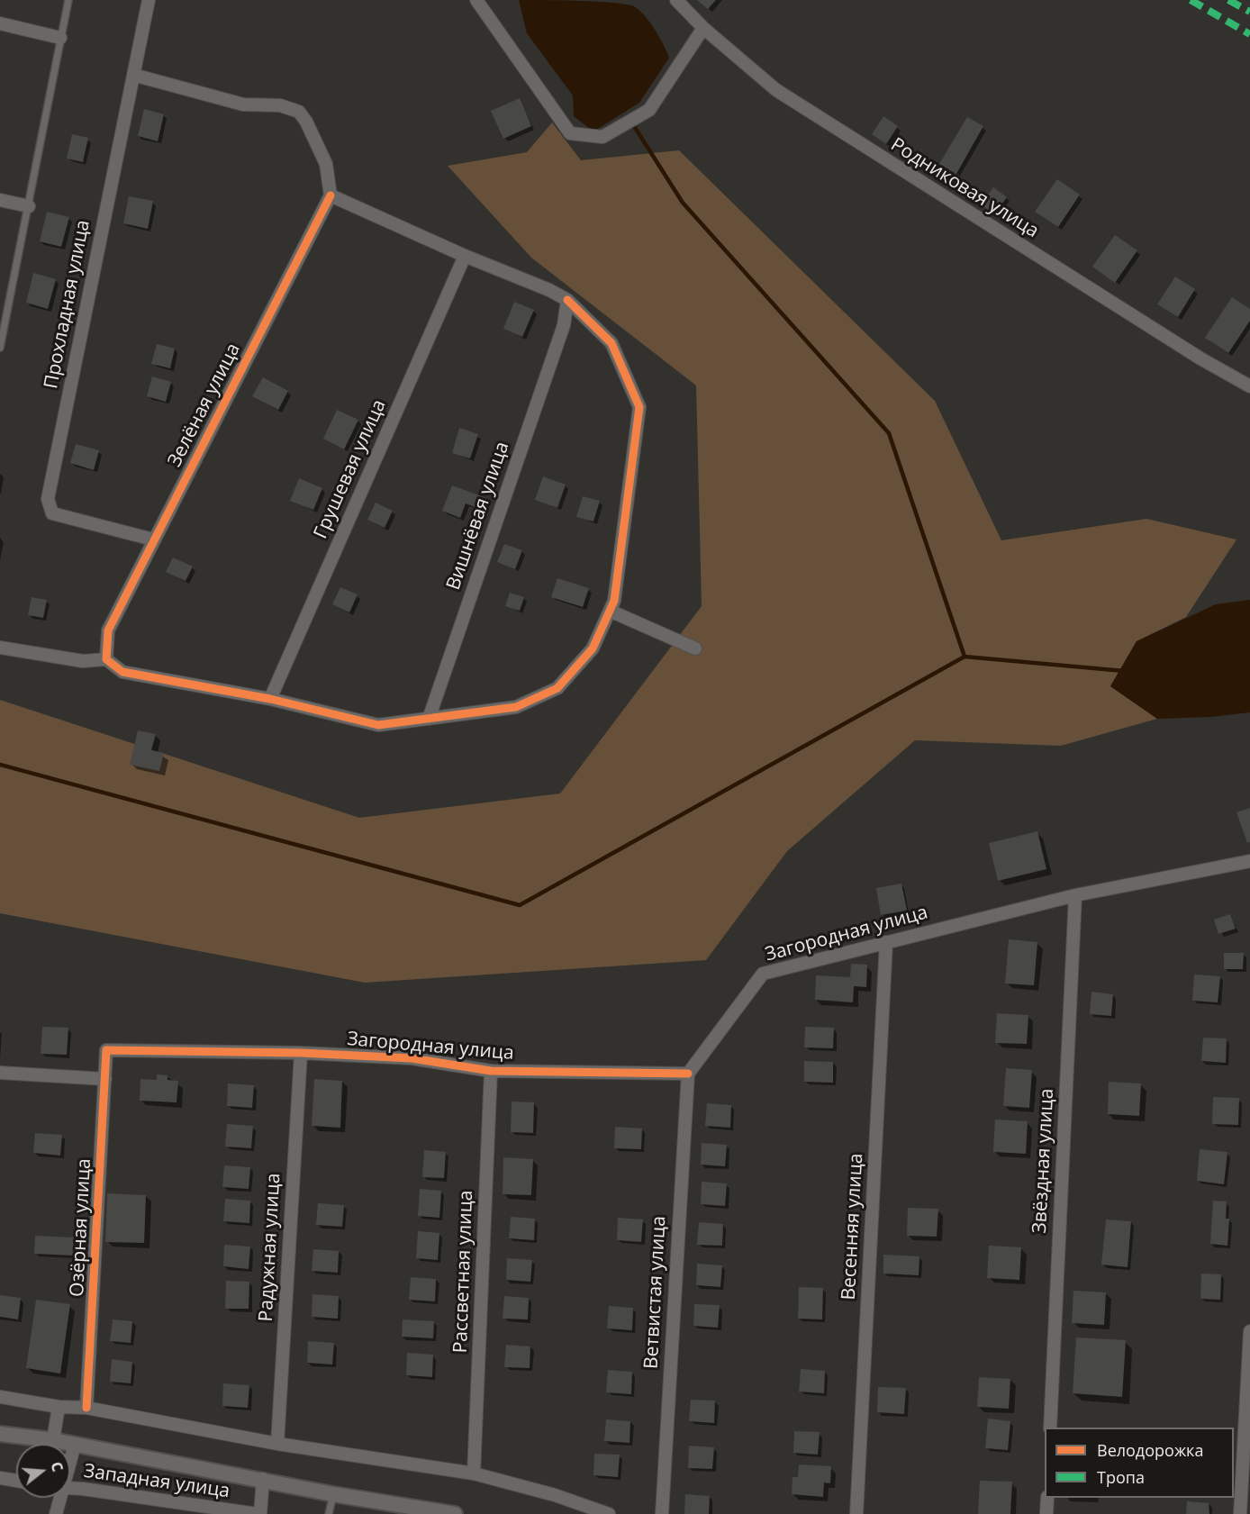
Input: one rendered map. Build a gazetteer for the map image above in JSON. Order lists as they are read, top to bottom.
{
  "streets": {
    "street": [
      "Родниковая улица",
      "Прохладная улица",
      "Зелёная улица",
      "Грушевая улица",
      "Вишнёвая улица",
      "Загородная улица",
      "Звёздная улица",
      "Весенняя улица",
      "Озёрная улица",
      "Радужная улица",
      "Рассветная улица",
      "Ветвистая улица",
      "Западная улица"
    ]
  },
  "crossings": [
    ["Прохладная улица", "Зелёная улица"],
    ["Загородная улица", "Звёздная улица"],
    ["Загородная улица", "Весенняя улица"],
    ["Загородная улица", "Озёрная улица"],
    ["Загородная улица", "Радужная улица"],
    ["Загородная улица", "Рассветная улица"],
    ["Загородная улица", "Ветвистая улица"]
  ],
  "legend": ["Велодорожка", "Тропа"],
  "north": "right"
}
